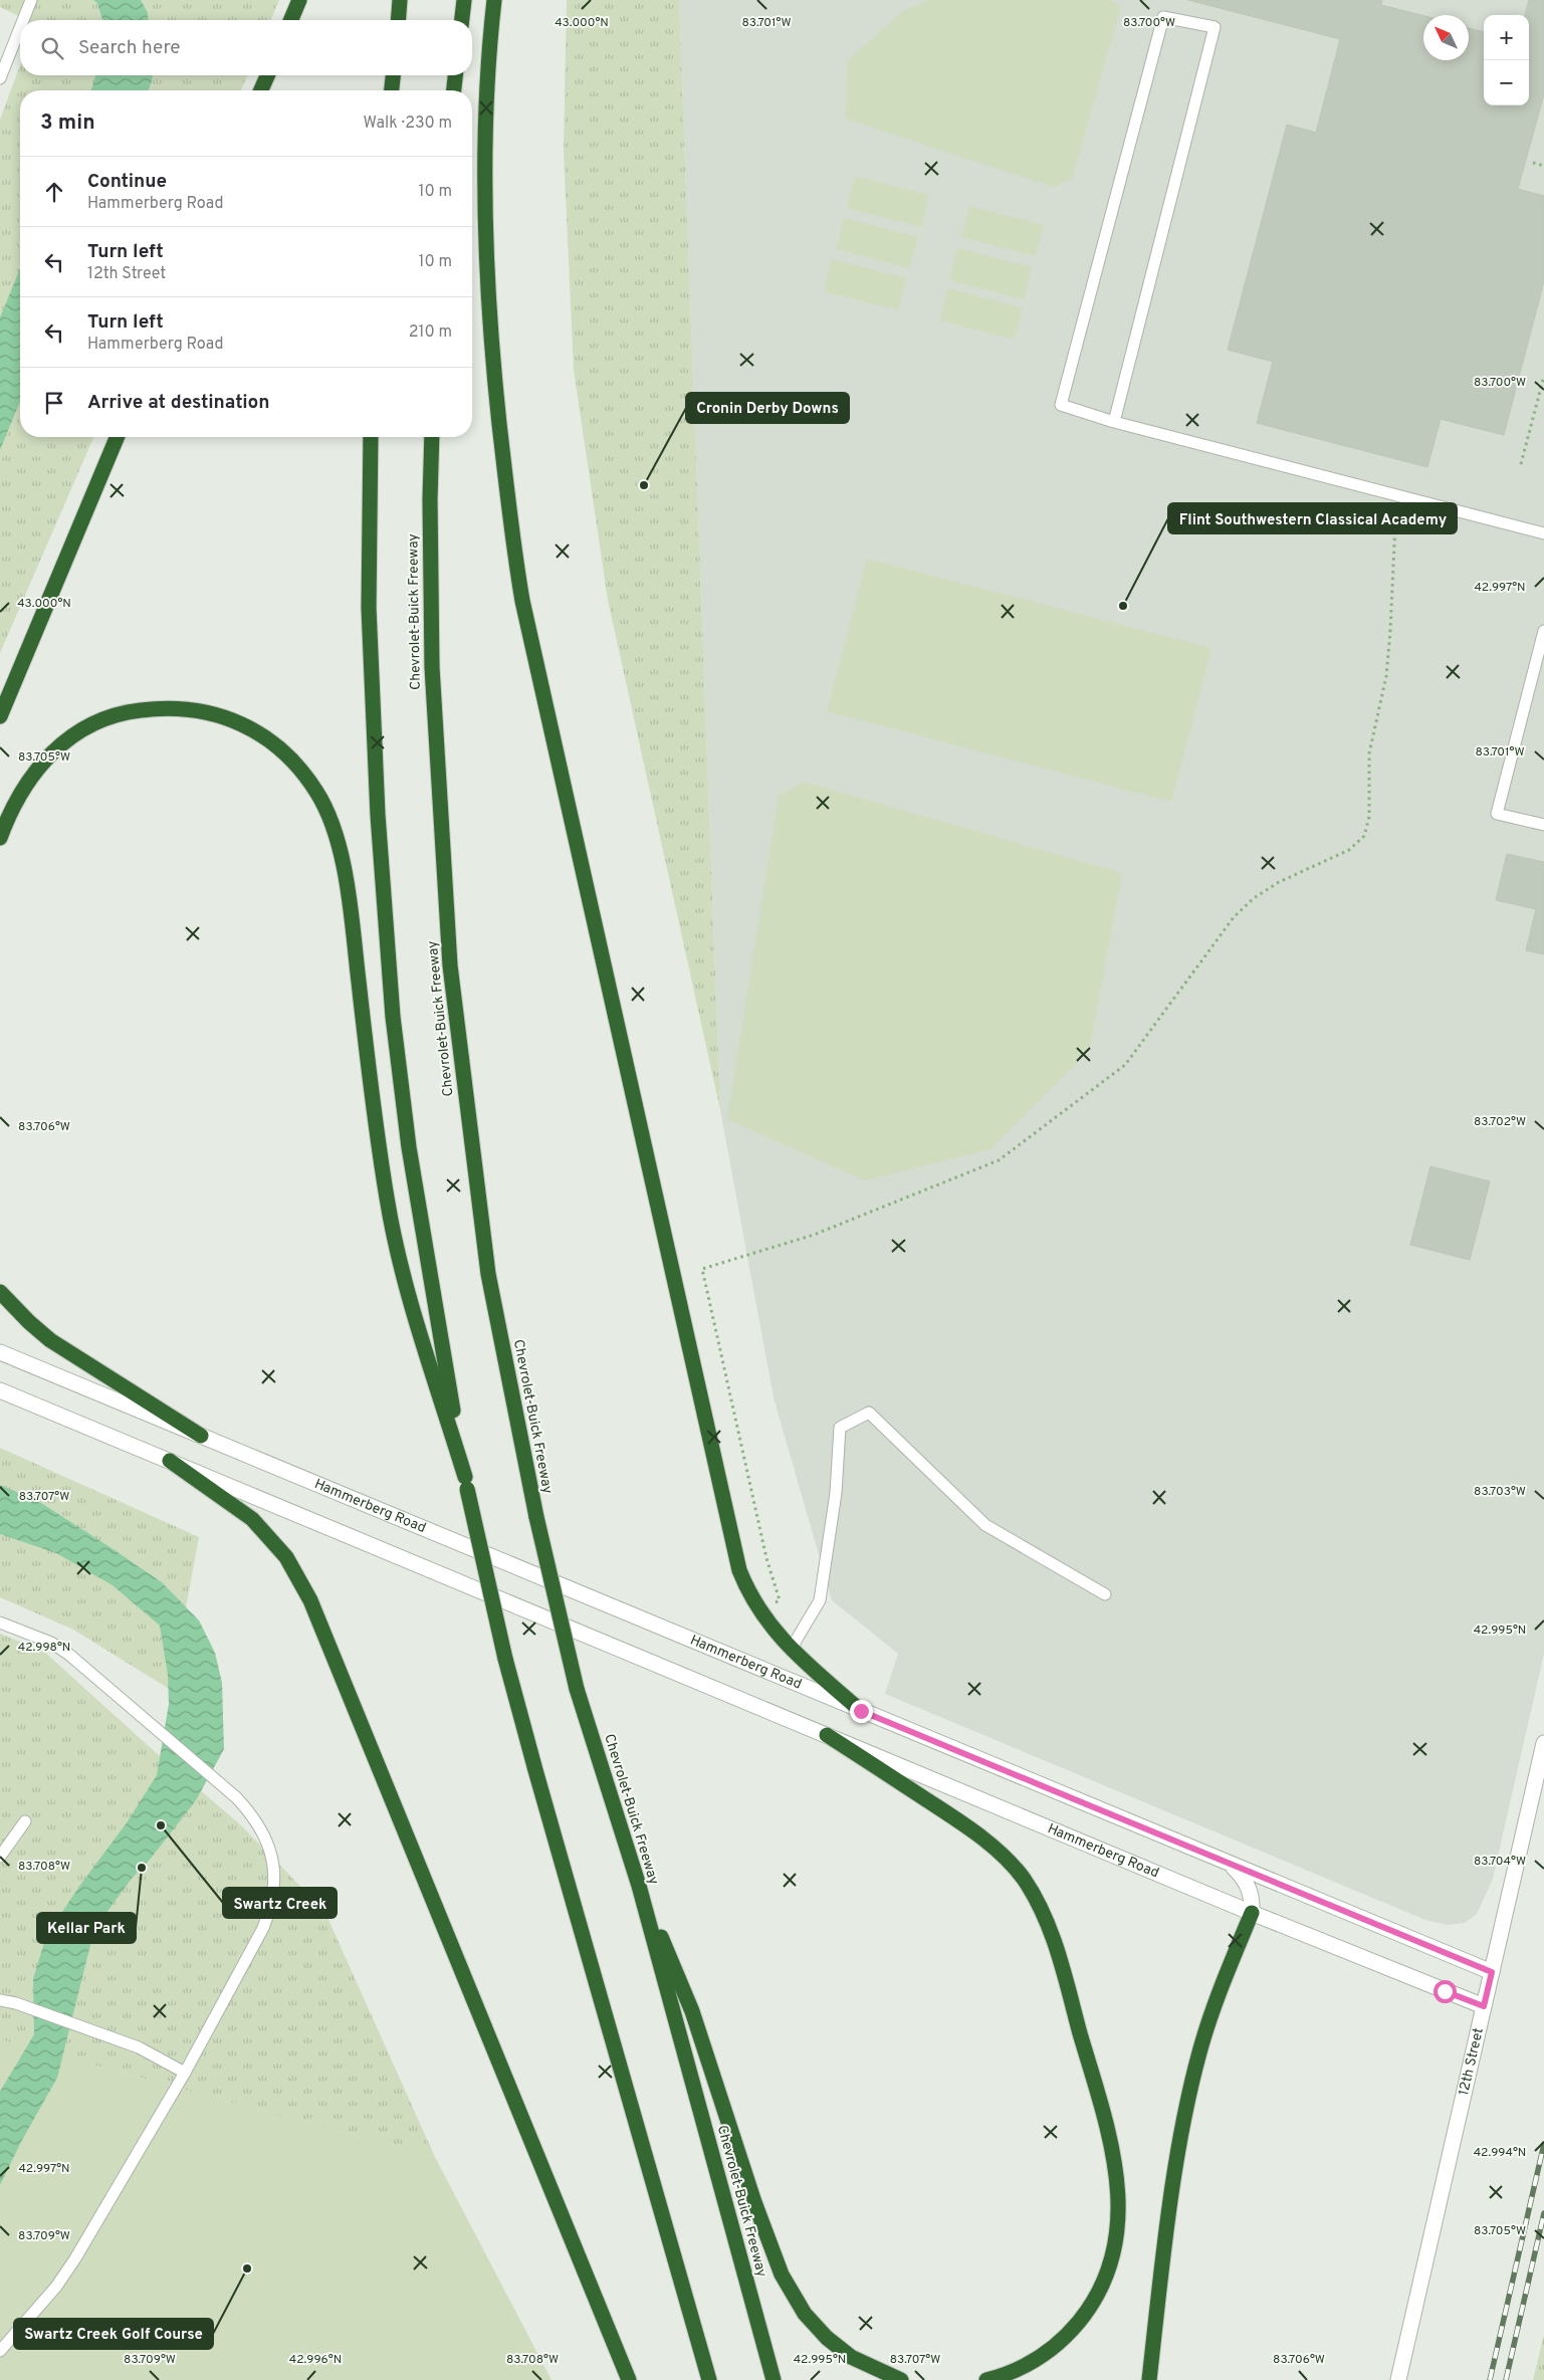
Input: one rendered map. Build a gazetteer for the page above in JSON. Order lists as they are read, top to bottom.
{
  "streets": {
    "highway": ["Chevrolet-Buick Freeway"],
    "street": ["Hammerberg Road", "12th Street"]
  },
  "crossings": [
    ["Hammerberg Road", "12th Street"]
  ],
  "places": [
    "Cronin Derby Downs",
    "Flint Southwestern Classical Academy",
    "Swartz Creek",
    "Kellar Park",
    "Swartz Creek Golf Course"
  ],
  "north": "top left",
  "page": {
    "map_buttons": ["+", "−"],
    "search": "Search here",
    "heading": ["3 min", "Walk · 230 m"],
    "list": [
      ["Continue", "Hammerberg Road", "10 m"],
      ["Turn left", "12th Street", "10 m"],
      ["Turn left", "Hammerberg Road", "210 m"],
      "Arrive at destination"
    ]
  },
  "coordinates": [
    "83.701°W",
    "83.700°W",
    "43.000°N",
    "42.997°N",
    "83.705°W",
    "83.702°W",
    "83.706°W",
    "83.703°W",
    "83.707°W",
    "42.995°N",
    "42.998°N",
    "83.704°W",
    "83.708°W",
    "42.994°N",
    "83.709°W",
    "42.996°N"
  ]
}
